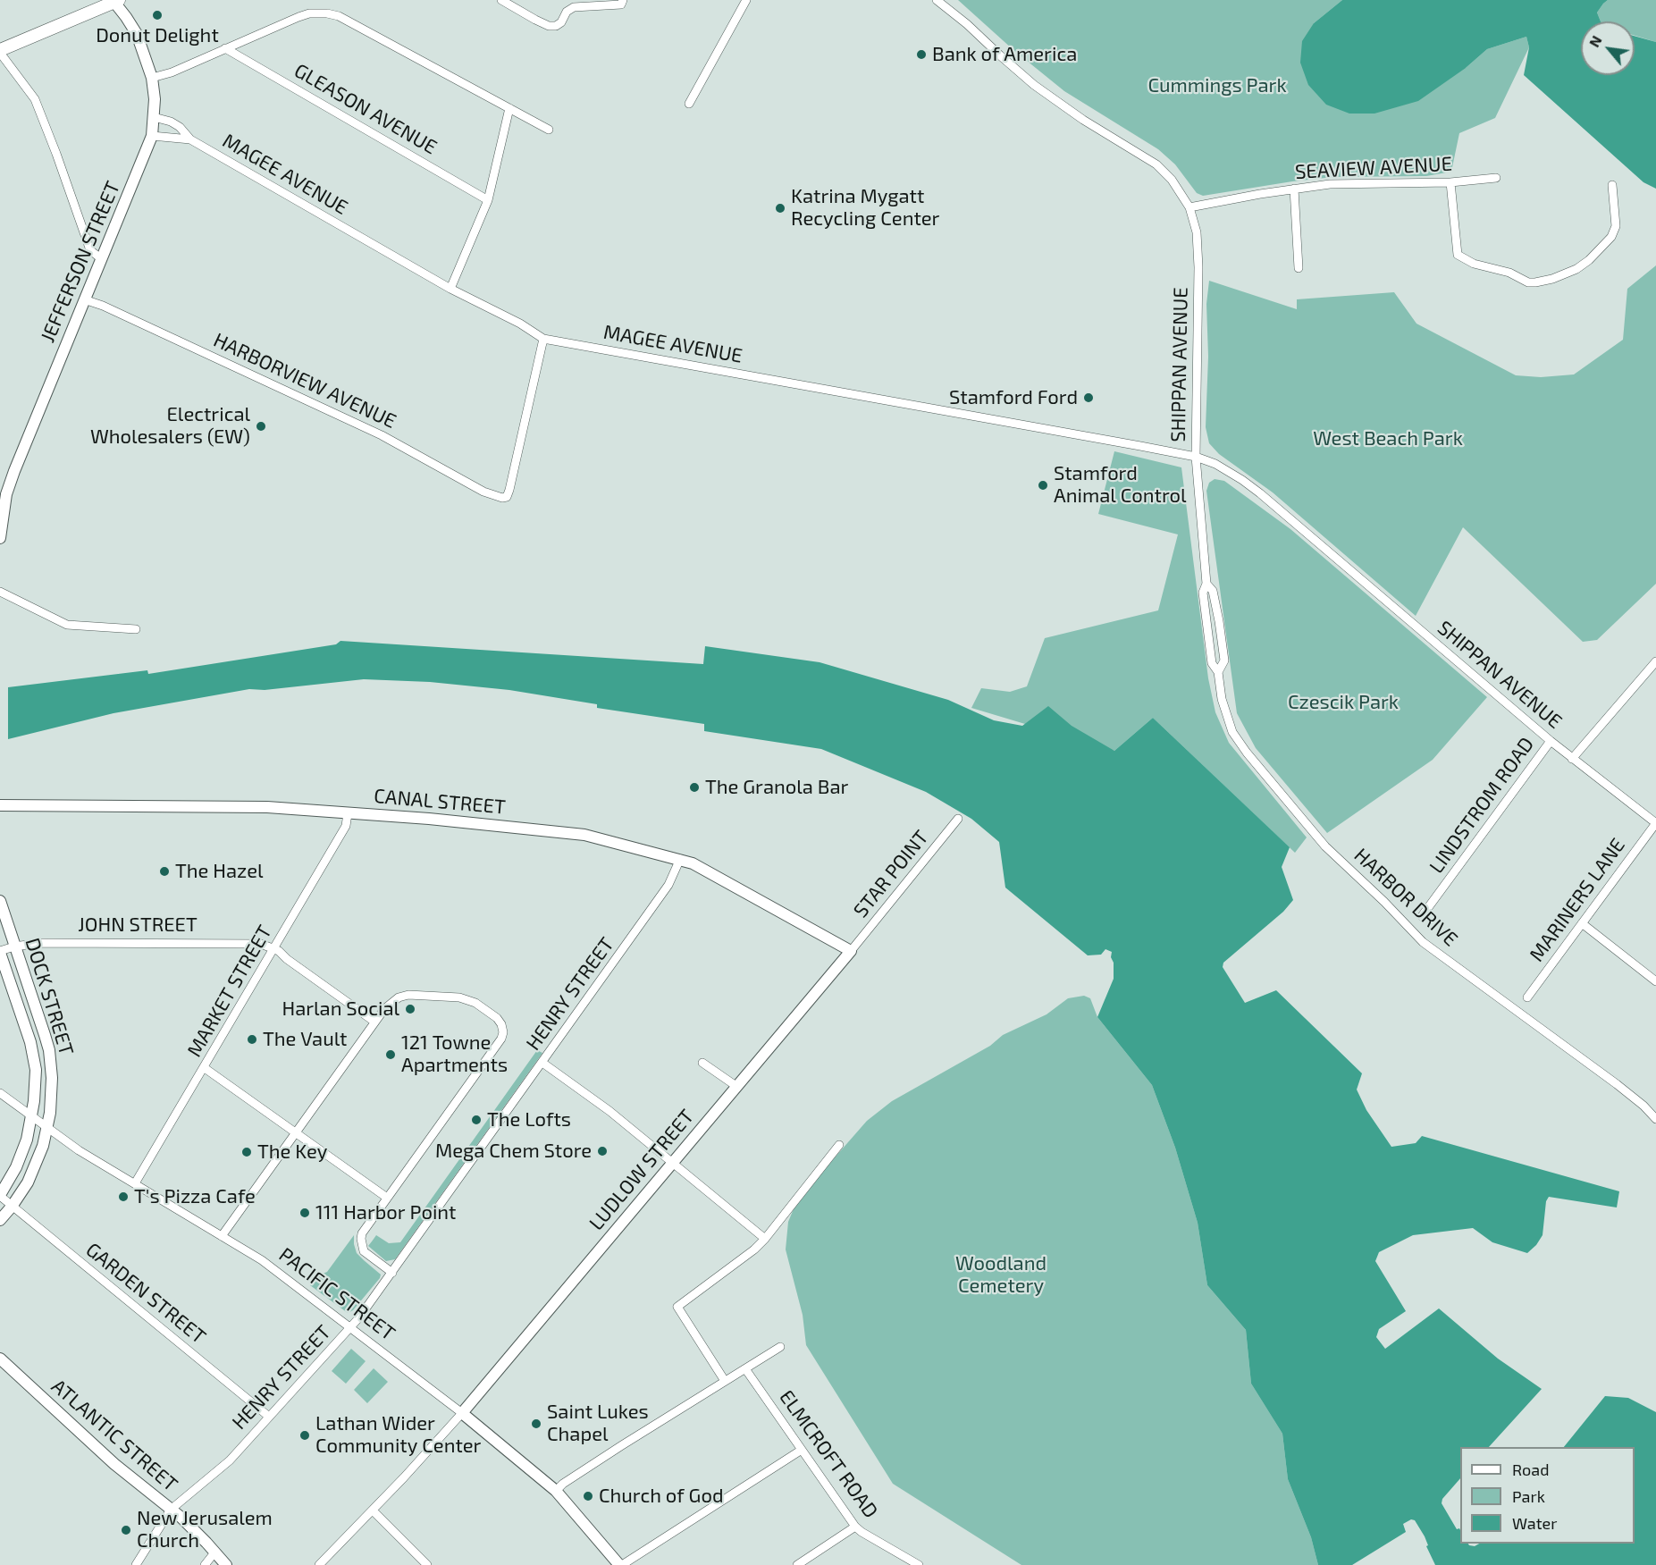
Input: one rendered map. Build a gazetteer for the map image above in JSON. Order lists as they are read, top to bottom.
{
  "streets": {
    "street": [
      "GLEASON AVENUE",
      "SEAVIEW AVENUE",
      "MAGEE AVENUE",
      "JEFFERSON STREET",
      "SHIPPAN AVENUE",
      "HARBORVIEW AVENUE",
      "CANAL STREET",
      "LINDSTROM ROAD",
      "STAR POINT",
      "HARBOR DRIVE",
      "MARINERS LANE",
      "JOHN STREET",
      "MARKET STREET",
      "HENRY STREET",
      "DOCK STREET",
      "LUDLOW STREET",
      "GARDEN STREET",
      "PACIFIC STREET",
      "ATLANTIC STREET",
      "ELMCROFT ROAD"
    ]
  },
  "crossings": [
    ["SEAVIEW AVENUE", "SHIPPAN AVENUE"],
    ["MAGEE AVENUE", "JEFFERSON STREET"],
    ["MAGEE AVENUE", "SHIPPAN AVENUE"],
    ["MAGEE AVENUE", "HARBORVIEW AVENUE"],
    ["MAGEE AVENUE", "HARBOR DRIVE"],
    ["JEFFERSON STREET", "HARBORVIEW AVENUE"],
    ["SHIPPAN AVENUE", "LINDSTROM ROAD"],
    ["SHIPPAN AVENUE", "HARBOR DRIVE"],
    ["SHIPPAN AVENUE", "MARINERS LANE"],
    ["CANAL STREET", "STAR POINT"],
    ["CANAL STREET", "MARKET STREET"],
    ["CANAL STREET", "HENRY STREET"],
    ["CANAL STREET", "LUDLOW STREET"],
    ["STAR POINT", "LUDLOW STREET"],
    ["JOHN STREET", "MARKET STREET"],
    ["JOHN STREET", "DOCK STREET"],
    ["MARKET STREET", "PACIFIC STREET"],
    ["HENRY STREET", "GARDEN STREET"],
    ["HENRY STREET", "PACIFIC STREET"],
    ["HENRY STREET", "ATLANTIC STREET"],
    ["DOCK STREET", "GARDEN STREET"],
    ["DOCK STREET", "PACIFIC STREET"],
    ["LUDLOW STREET", "PACIFIC STREET"]
  ],
  "parks": [
    "Cummings Park",
    "West Beach Park",
    "Czescik Park",
    "Woodland Cemetery"
  ],
  "places": [
    "Donut Delight",
    "Bank of America",
    "Katrina Mygatt Recycling Center",
    "Stamford Ford",
    "Electrical Wholesalers (EW)",
    "Stamford Animal Control",
    "The Granola Bar",
    "The Hazel",
    "Harlan Social",
    "The Vault",
    "121 Towne Apartments",
    "The Lofts",
    "Mega Chem Store",
    "The Key",
    "T's Pizza Cafe",
    "111 Harbor Point",
    "Saint Lukes Chapel",
    "Lathan Wider Community Center",
    "Church of God",
    "New Jerusalem Church"
  ],
  "legend": ["Road", "Park", "Water"],
  "north": "top left"
}
